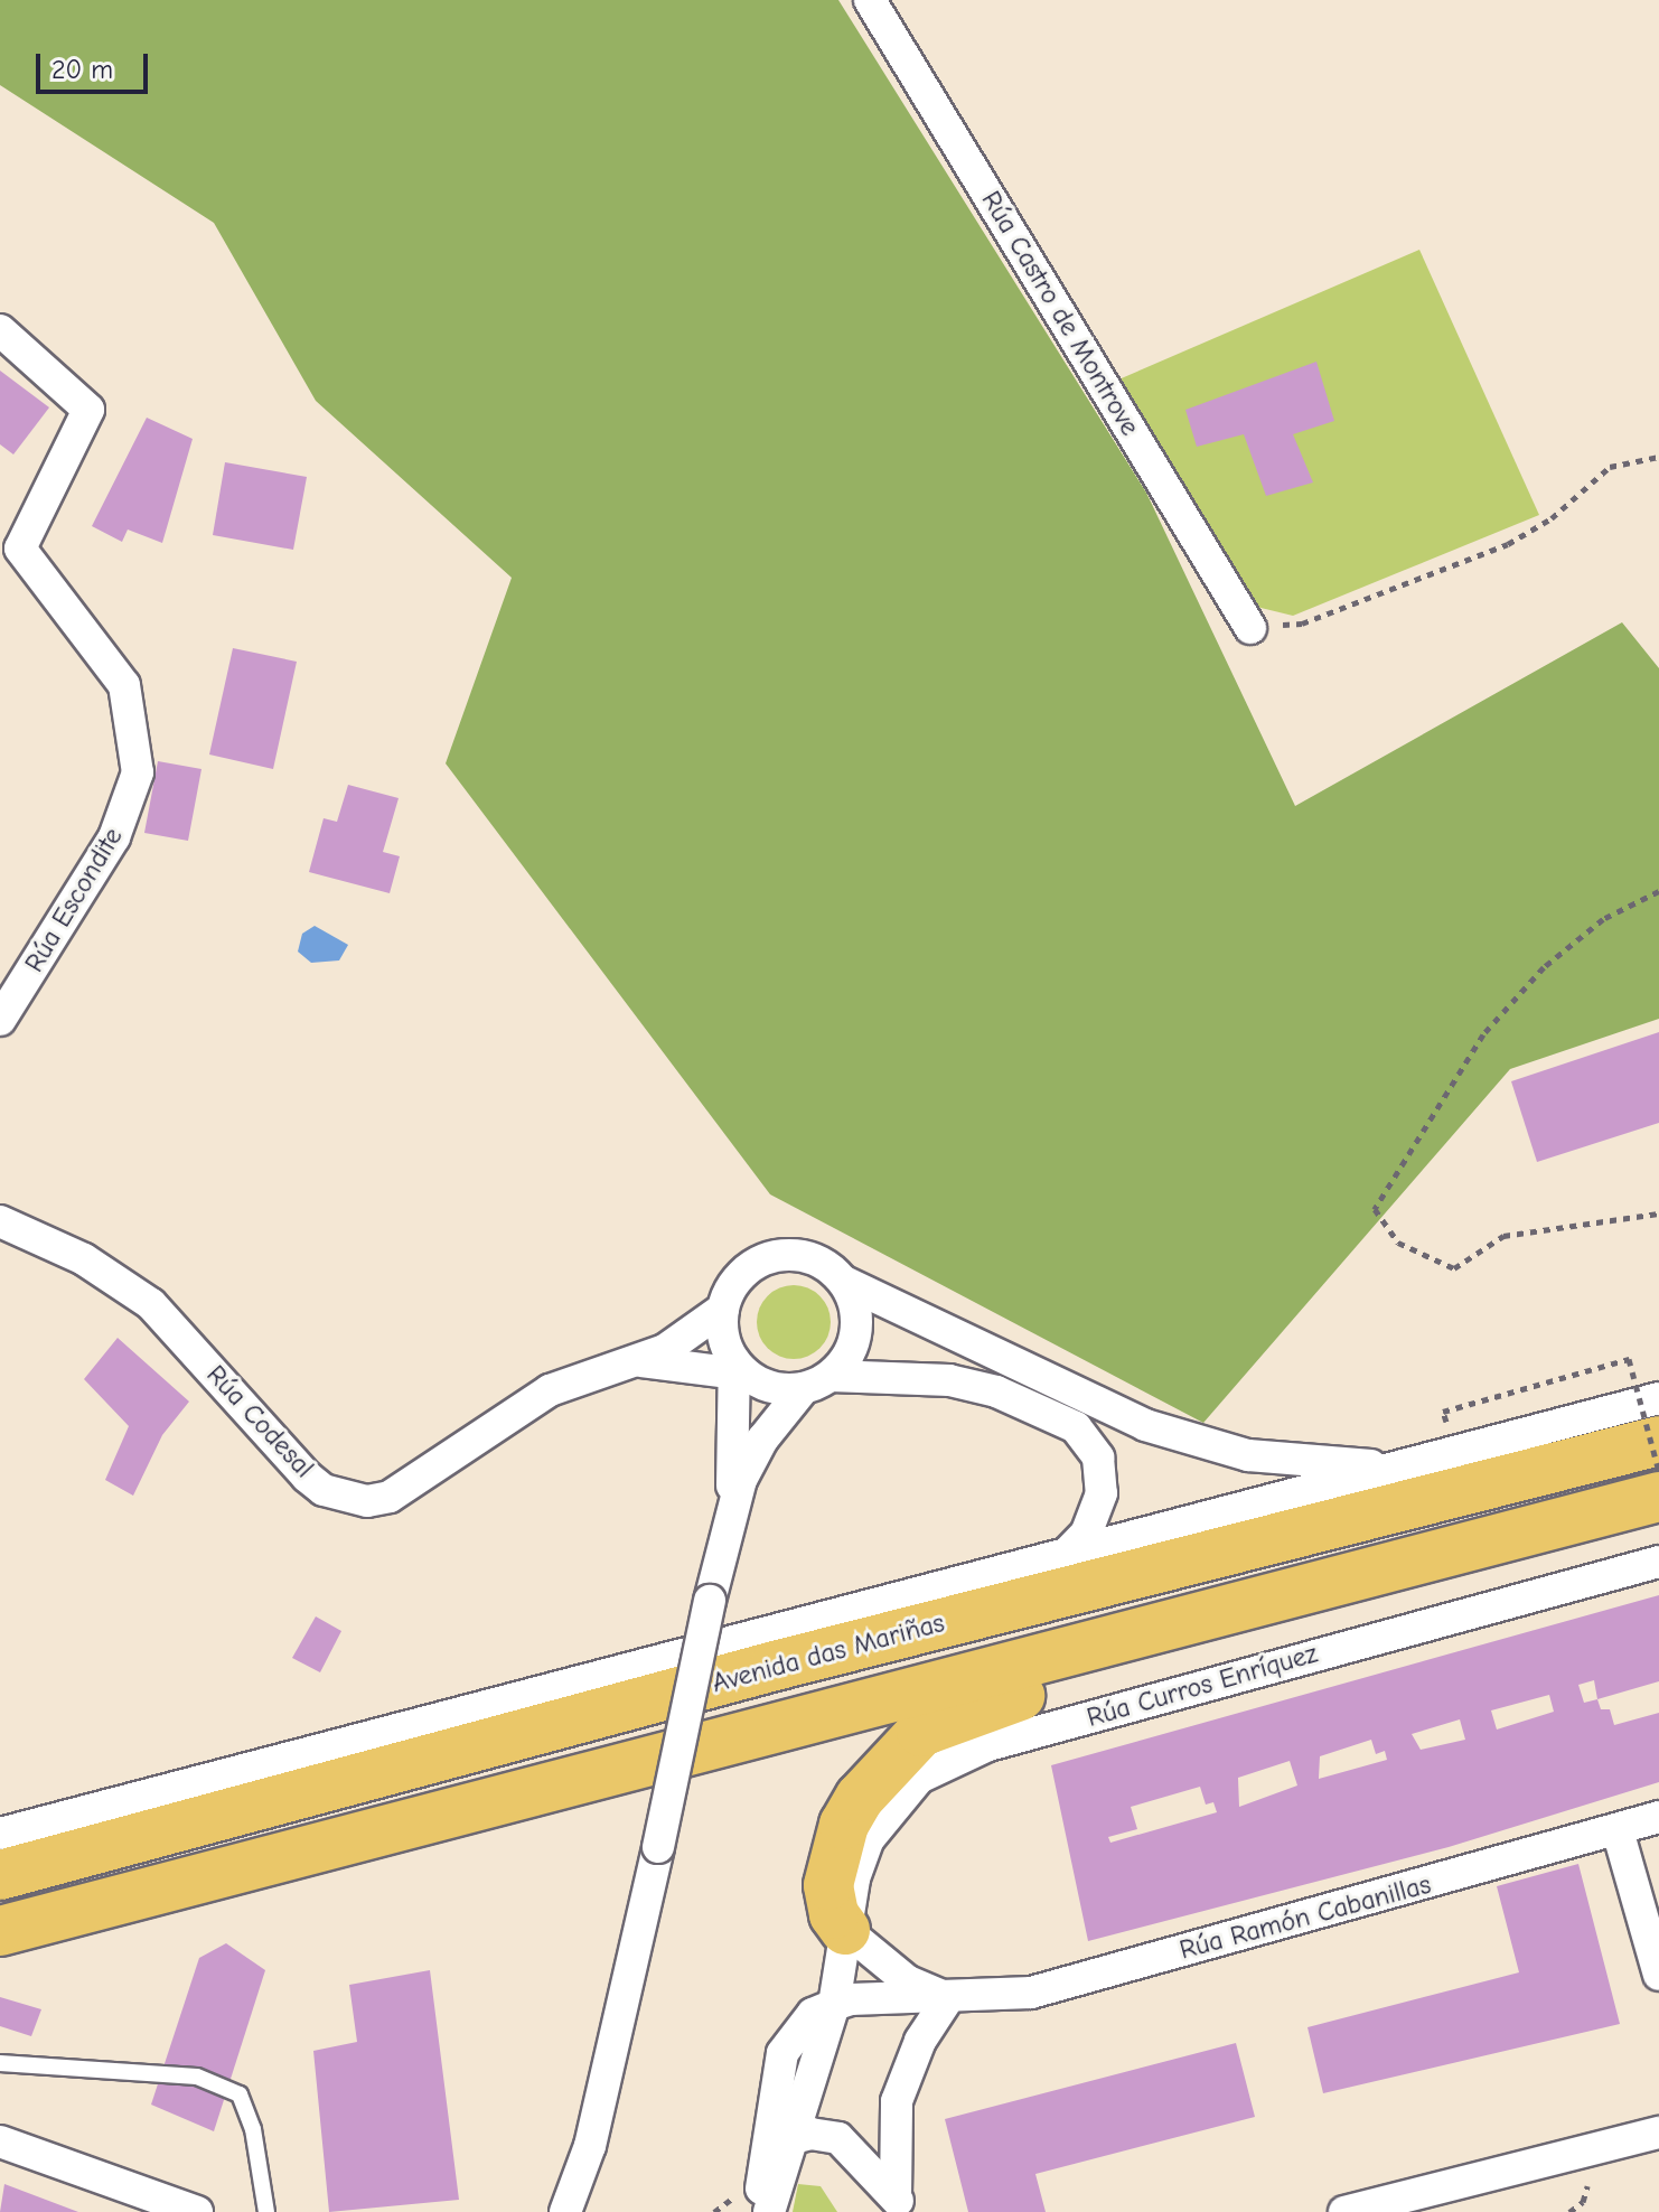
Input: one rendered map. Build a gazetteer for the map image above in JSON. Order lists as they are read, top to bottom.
{
  "streets": {
    "highway": ["Avenida das Mariñas"],
    "street": [
      "Rúa Castro de Montrove",
      "Rúa Escondite",
      "Rúa Codesal",
      "Rúa Curros Enríquez",
      "Rúa Ramón Cabanillas"
    ]
  },
  "crossings": [
    ["Rúa Curros Enríquez", "Rúa Ramón Cabanillas"]
  ],
  "scale_bar": "20 m"
}
